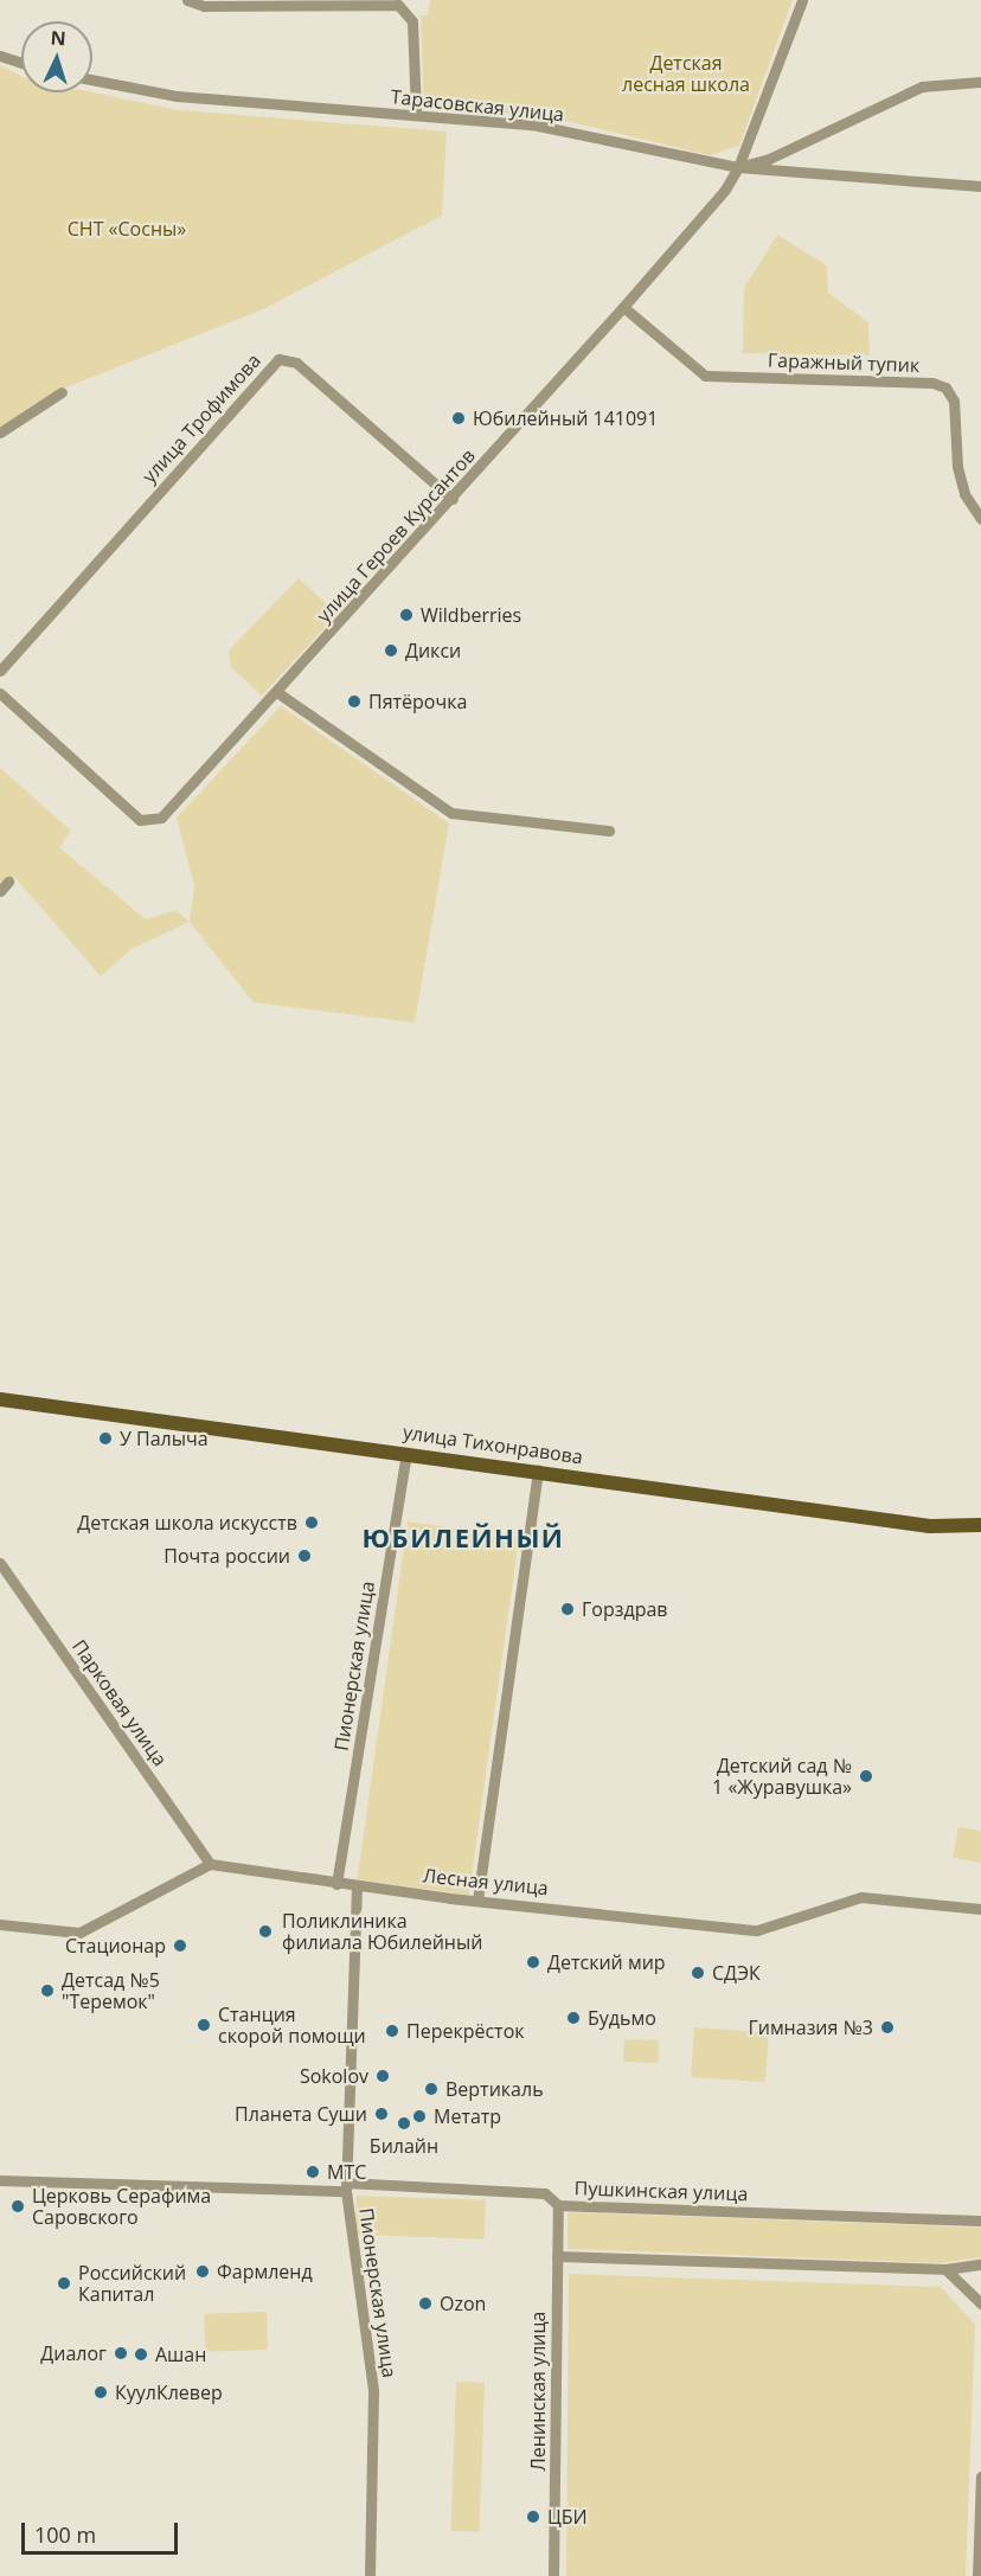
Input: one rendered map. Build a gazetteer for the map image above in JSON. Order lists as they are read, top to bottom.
{
  "streets": {
    "main road": ["улица Тихонравова"],
    "street": [
      "Тарасовская улица",
      "Гаражный тупик",
      "улица Трофимова",
      "улица Героев Курсантов",
      "Пионерская улица",
      "Парковая улица",
      "Лесная улица",
      "Пушкинская улица",
      "Ленинская улица"
    ]
  },
  "crossings": [
    ["Тарасовская улица", "улица Героев Курсантов"],
    ["Гаражный тупик", "улица Героев Курсантов"],
    ["улица Трофимова", "улица Героев Курсантов"],
    ["улица Тихонравова", "Пионерская улица"],
    ["Пионерская улица", "Лесная улица"],
    ["Пионерская улица", "Пушкинская улица"],
    ["Парковая улица", "Лесная улица"],
    ["Пушкинская улица", "Ленинская улица"]
  ],
  "districts": ["ЮБИЛЕЙНЫЙ"],
  "parks": ["Детская лесная школа", "СНТ «Сосны»"],
  "places": [
    "Юбилейный 141091",
    "Wildberries",
    "Дикси",
    "Пятёрочка",
    "У Палыча",
    "Детская школа искусств",
    "Почта россии",
    "Горздрав",
    "Детский сад № 1 «Журавушка»",
    "Поликлиника филиала Юбилейный",
    "Стационар",
    "Детский мир",
    "СДЭК",
    "Детсад №5 \"Теремок\"",
    "Будьмо",
    "Станция скорой помощи",
    "Гимназия №3",
    "Перекрёсток",
    "Sokolov",
    "Вертикаль",
    "Планета Суши",
    "Метатр",
    "Билайн",
    "МТС",
    "Церковь Серафима Саровского",
    "Фармленд",
    "Российский Капитал",
    "Ozon",
    "Диалог",
    "Ашан",
    "КуулКлевер",
    "ЦБИ"
  ],
  "scale_bar": "100 m",
  "north": "top"
}
